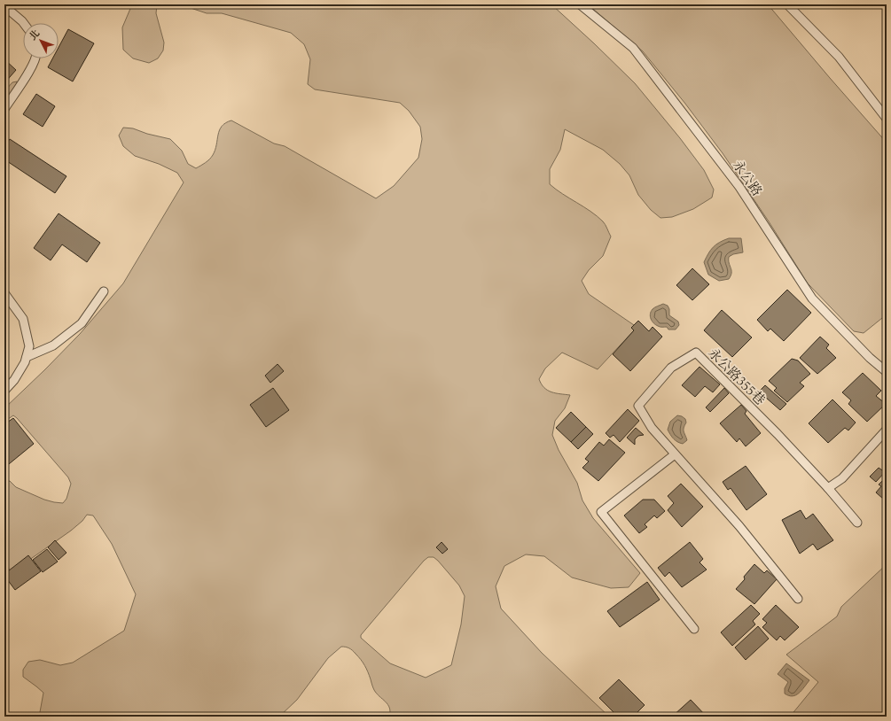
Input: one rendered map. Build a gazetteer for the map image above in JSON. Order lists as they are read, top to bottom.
{
  "streets": {
    "lane": ["永公路", "永公路355巷"]
  },
  "north": "top left"
}
